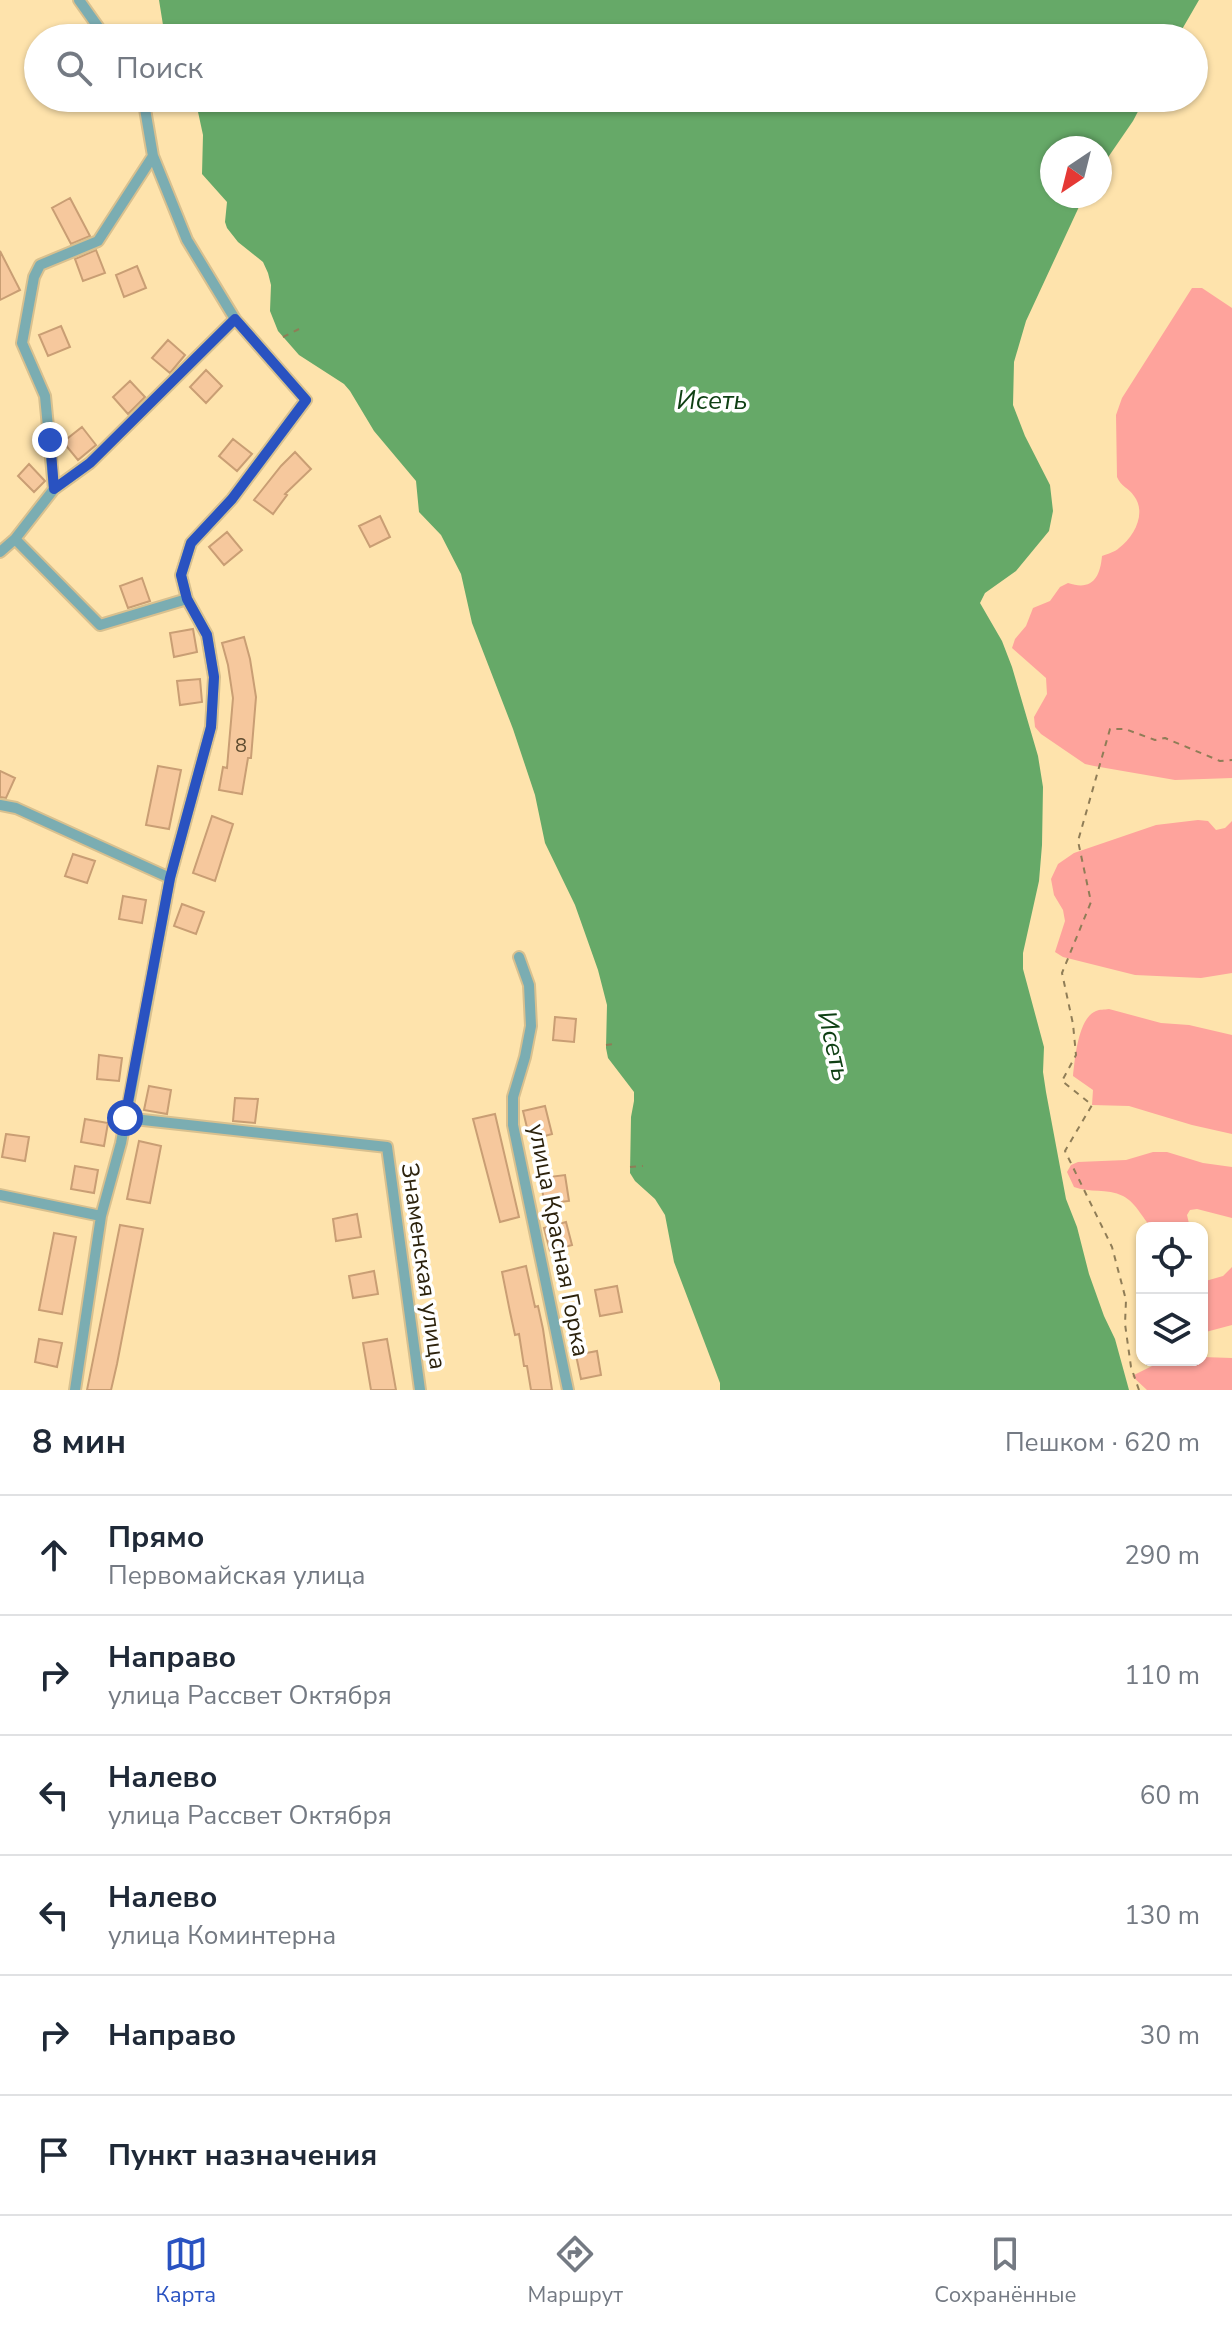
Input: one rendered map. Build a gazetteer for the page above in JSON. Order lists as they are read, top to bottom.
{
  "streets": {
    "street": ["улица Красная Горка", "Знаменская улица"]
  },
  "water": ["Исеть"],
  "house_numbers": ["8"],
  "north": "bottom left",
  "page": {
    "search": "Поиск",
    "heading": ["8 мин", "Пешком · 620 m"],
    "list": [
      ["Прямо", "Первомайская улица", "290 m"],
      ["Направо", "улица Рассвет Октября", "110 m"],
      ["Налево", "улица Рассвет Октября", "60 m"],
      ["Налево", "улица Коминтерна", "130 m"],
      ["Направо", "30 m"],
      "Пункт назначения"
    ],
    "nav": ["Карта", "Маршрут", "Сохранённые"]
  }
}
